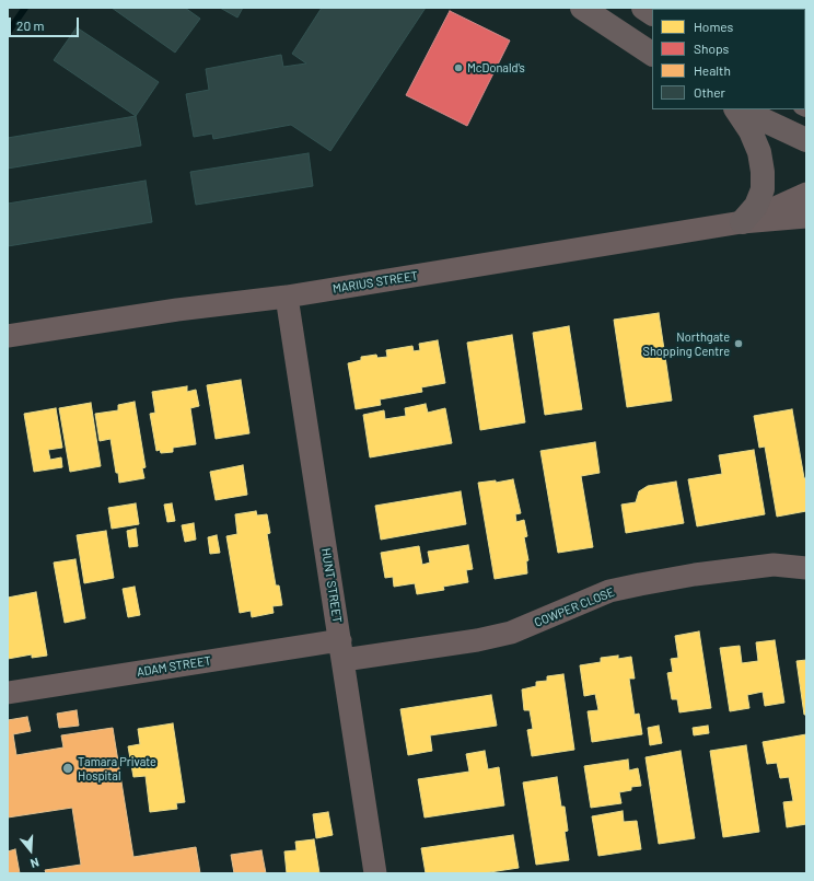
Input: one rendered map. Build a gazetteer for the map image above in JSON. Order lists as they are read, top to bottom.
{
  "streets": {
    "street": [
      "MARIUS STREET",
      "HUNT STREET",
      "COWPER CLOSE",
      "ADAM STREET"
    ]
  },
  "crossings": [
    ["MARIUS STREET", "HUNT STREET"],
    ["HUNT STREET", "COWPER CLOSE"],
    ["HUNT STREET", "ADAM STREET"],
    ["COWPER CLOSE", "ADAM STREET"]
  ],
  "places": ["McDonald's", "Northgate Shopping Centre", "Tamara Private Hospital"],
  "legend": [
    "Homes",
    "Shops",
    "Health",
    "Other"
  ],
  "scale_bar": "20 m",
  "north": "bottom"
}
